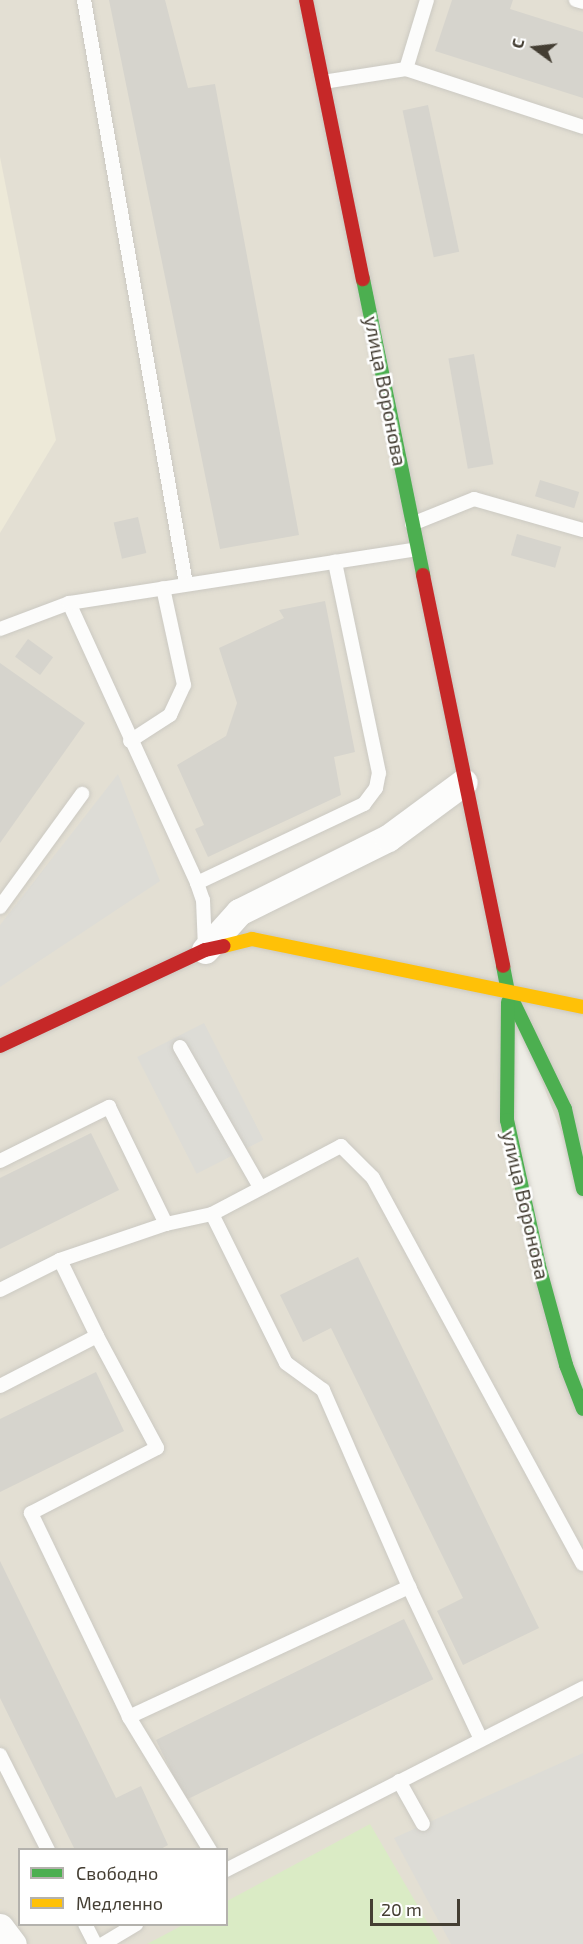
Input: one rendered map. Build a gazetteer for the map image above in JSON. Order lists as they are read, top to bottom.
{
  "streets": {
    "main road": ["улица Воронова"]
  },
  "legend": ["Свободно", "Медленно"],
  "scale_bar": "20 m",
  "north": "left"
}
